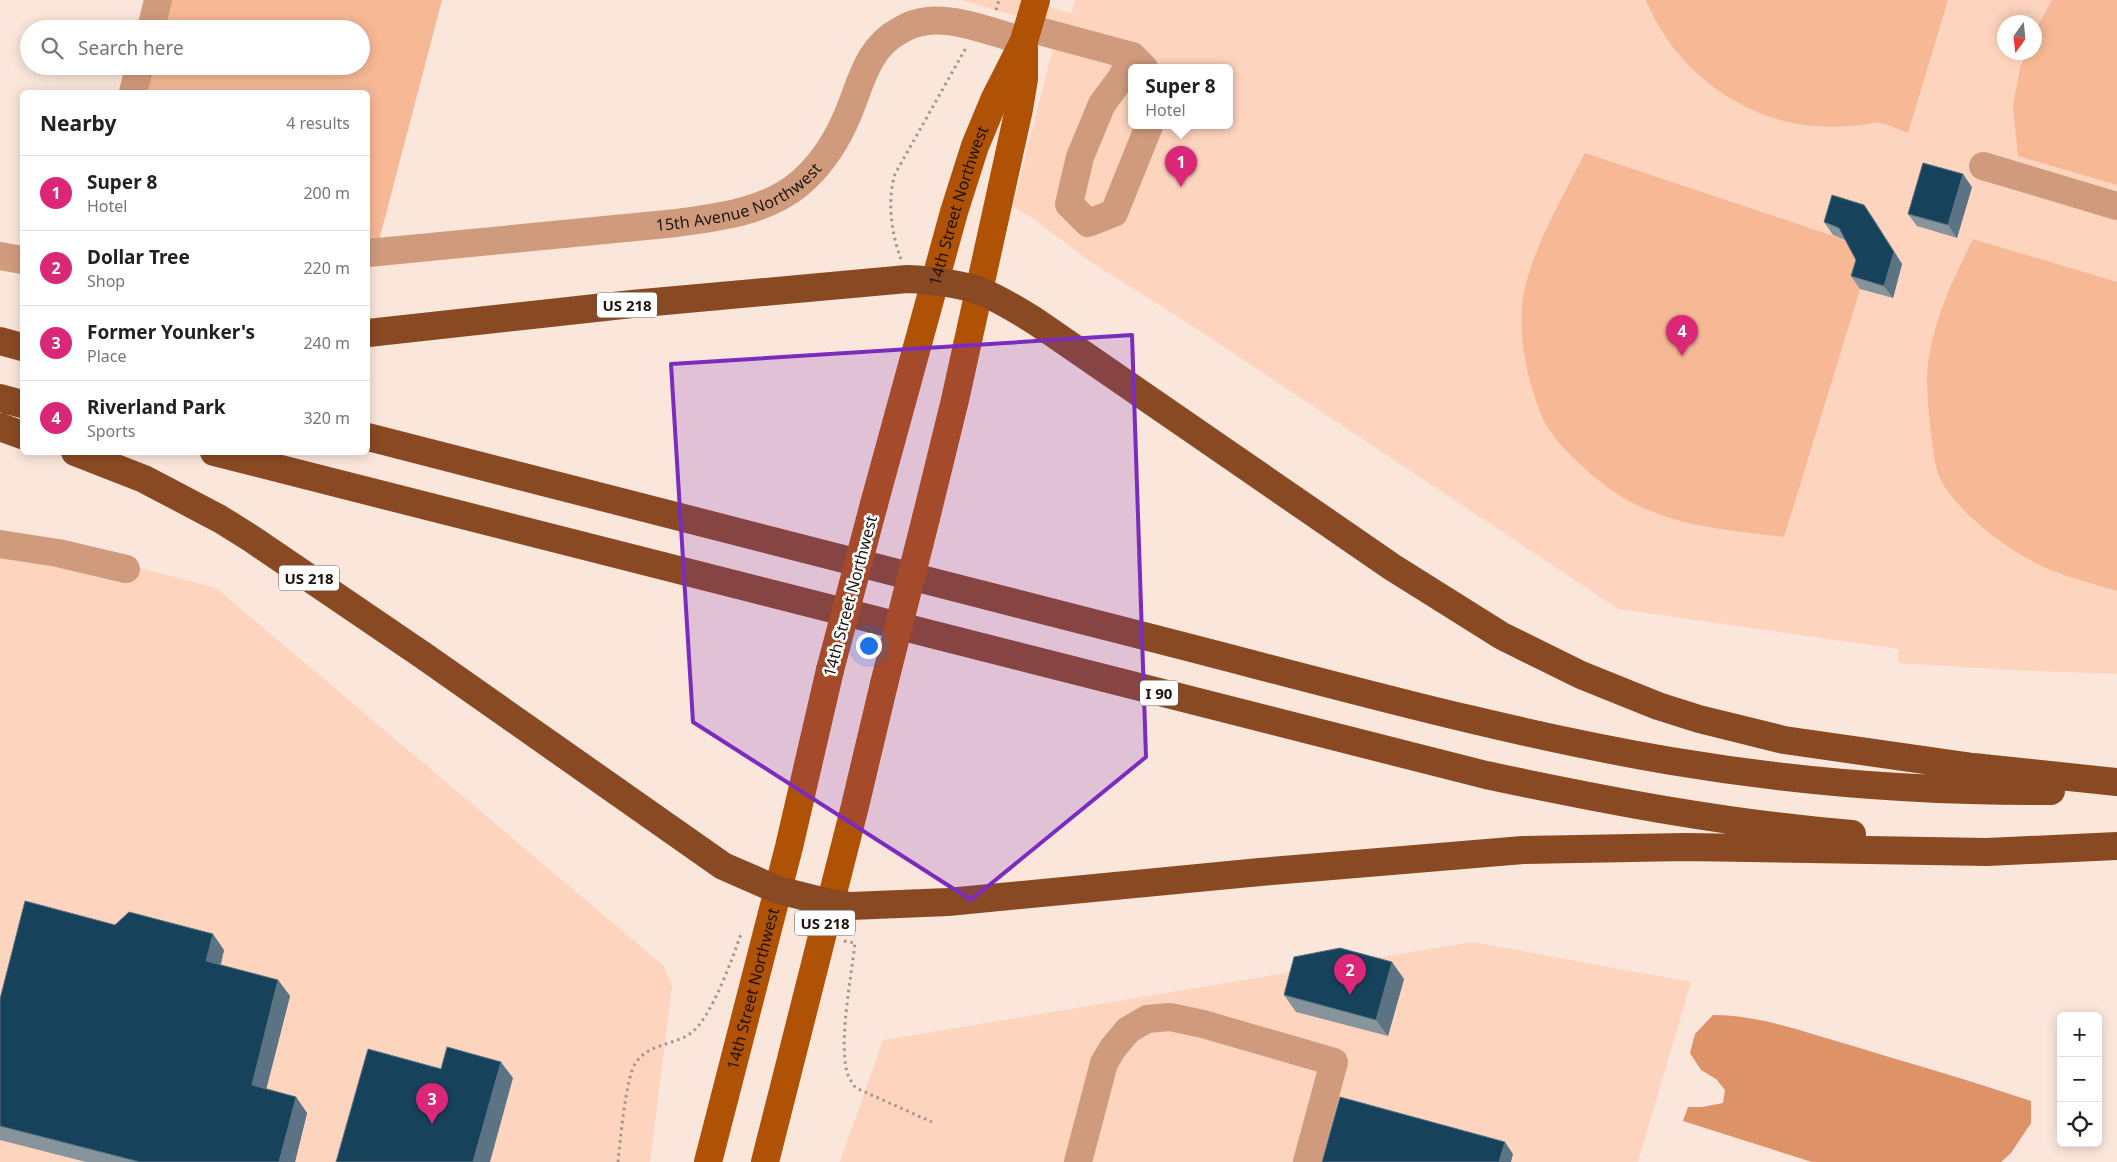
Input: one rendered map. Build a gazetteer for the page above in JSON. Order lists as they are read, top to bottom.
{
  "streets": {
    "highway": ["US 218", "I 90"],
    "main road": ["14th Street Northwest"],
    "street": ["15th Avenue Northwest"]
  },
  "crossings": [
    ["15th Avenue Northwest", "14th Street Northwest"],
    ["14th Street Northwest", "US 218"]
  ],
  "north": "bottom",
  "page": {
    "search": "Search here",
    "popup": ["Super 8", "Hotel"],
    "heading": ["Nearby", "4 results"],
    "pins": [
      "1",
      "4",
      "2",
      "3"
    ],
    "list": [
      {
        "mark": "1",
        "name": "Super 8",
        "note": "Hotel",
        "value": "200 m"
      },
      {
        "mark": "2",
        "name": "Dollar Tree",
        "note": "Shop",
        "value": "220 m"
      },
      {
        "mark": "3",
        "name": "Former Younker's",
        "note": "Place",
        "value": "240 m"
      },
      {
        "mark": "4",
        "name": "Riverland Park",
        "note": "Sports",
        "value": "320 m"
      }
    ],
    "map_buttons": ["+", "−"]
  }
}
